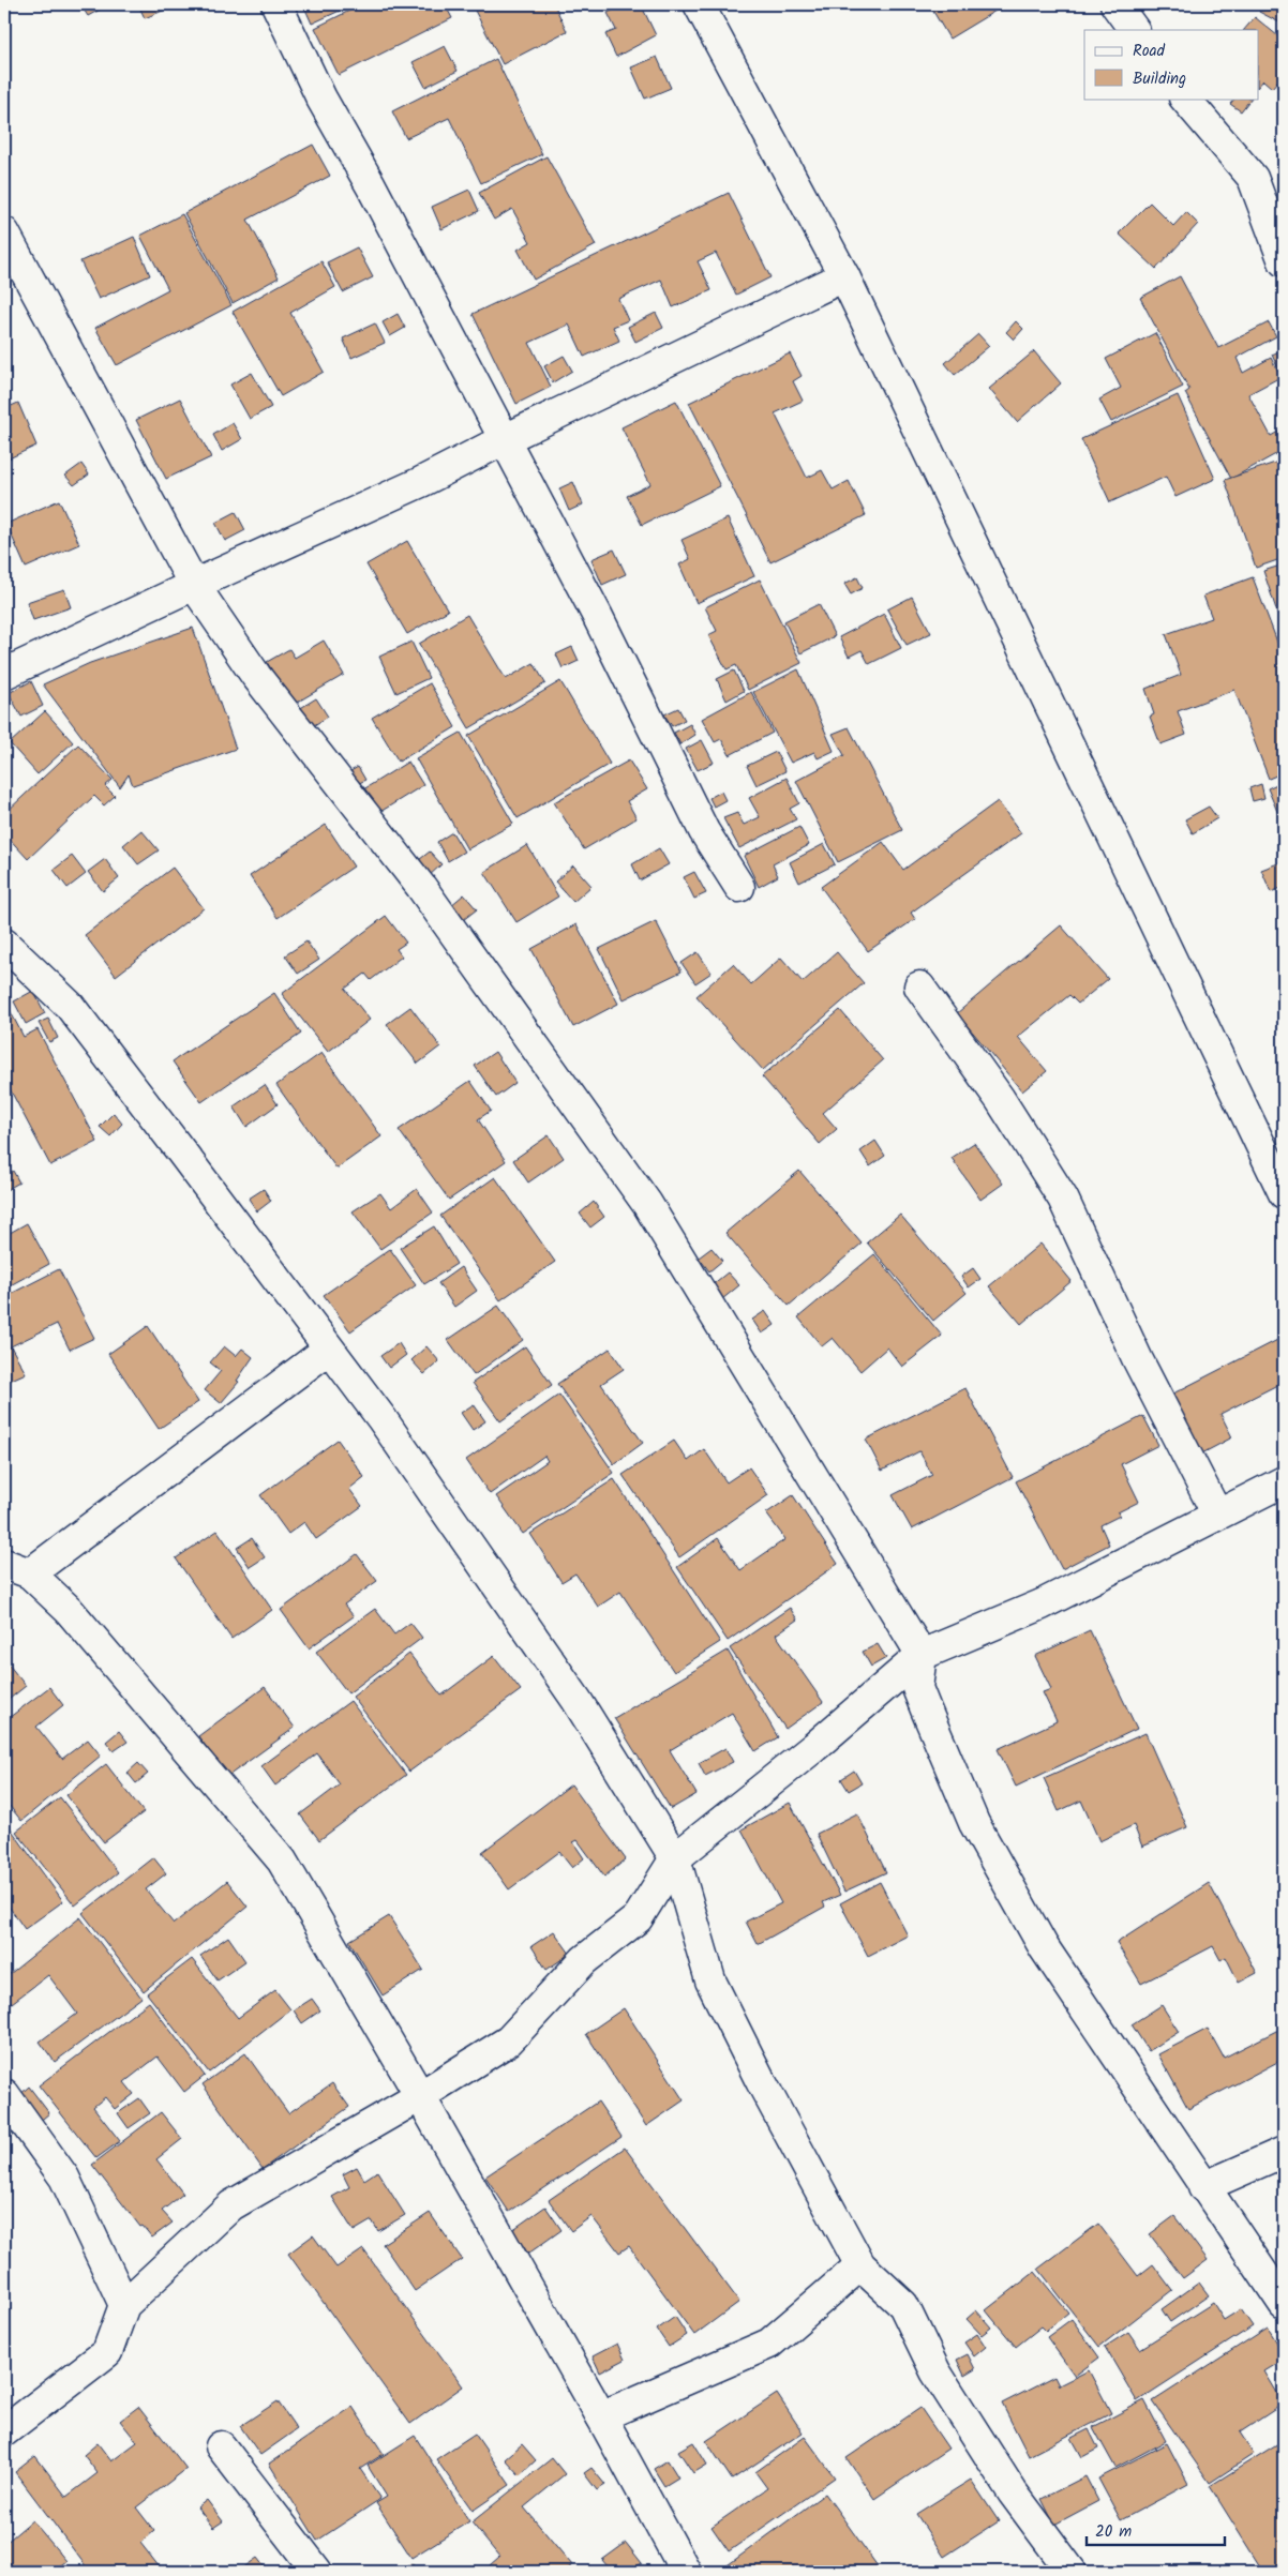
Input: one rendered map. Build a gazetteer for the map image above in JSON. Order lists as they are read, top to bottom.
{
  "legend": ["Road", "Building"],
  "scale_bar": "20 m"
}
